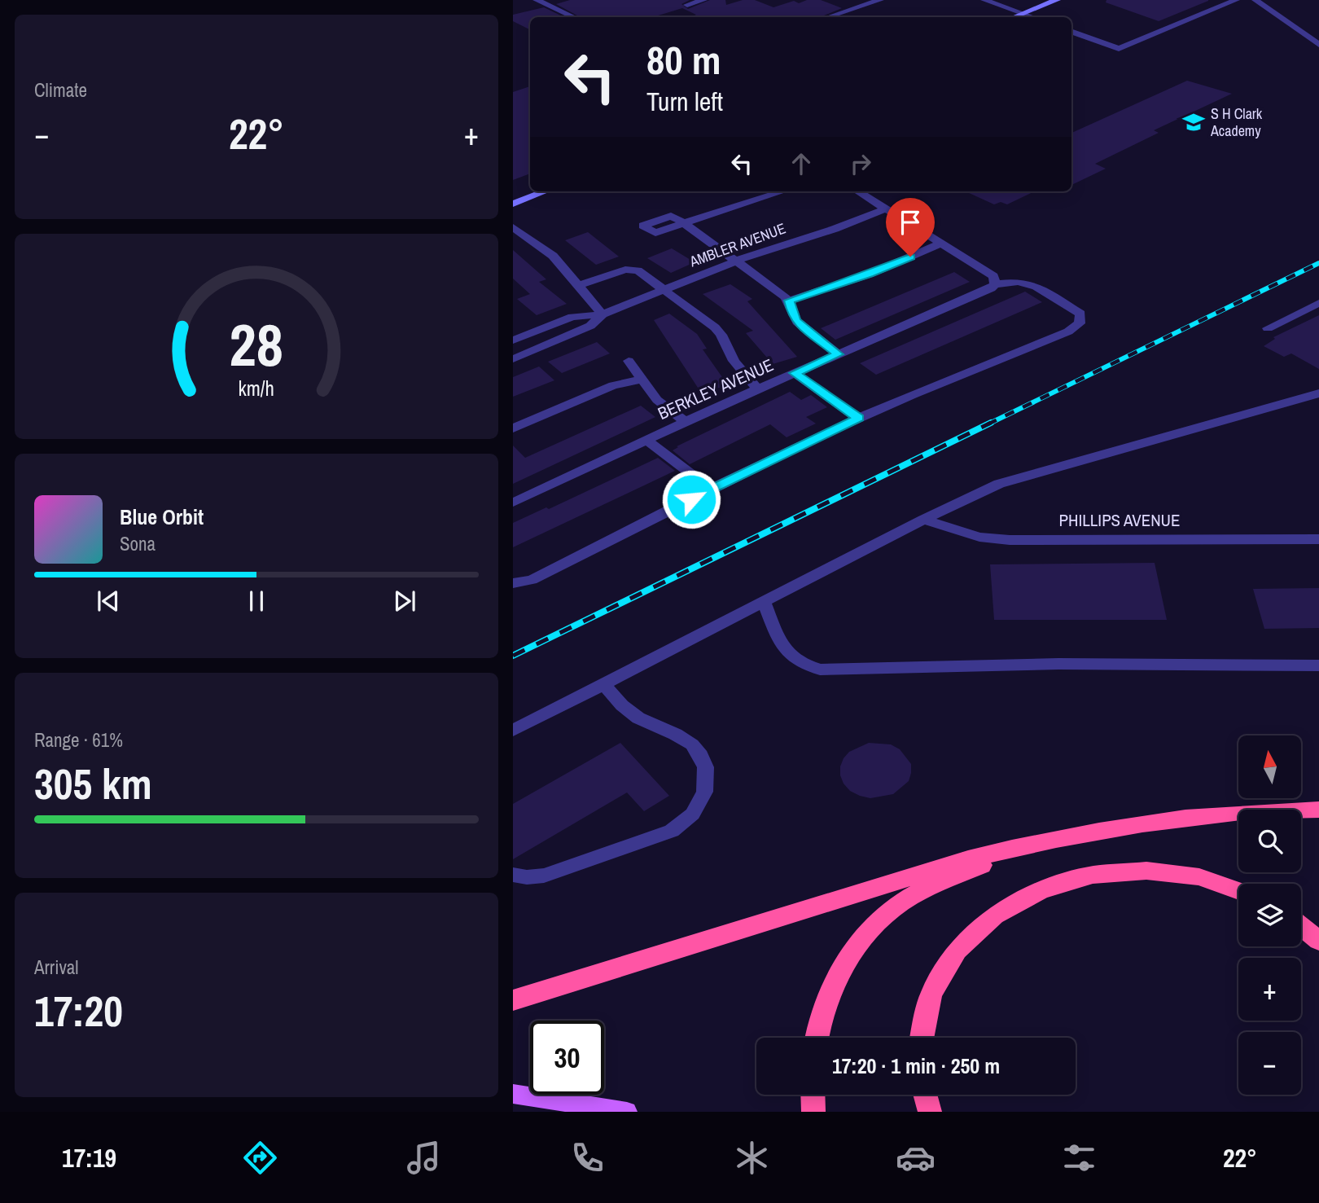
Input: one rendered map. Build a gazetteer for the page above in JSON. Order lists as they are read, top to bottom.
{
  "streets": {
    "street": ["AMBLER AVENUE", "BERKLEY AVENUE", "PHILLIPS AVENUE"]
  },
  "places": {
    "school or university": ["S H Clark Academy"]
  },
  "north": "top",
  "page": {
    "tile": [
      "Climate",
      ["Range · 61%", "305 km"],
      ["Arrival", "17:20"]
    ],
    "turn": ["80 m", "Turn left"],
    "heat": ["−", "22°", "+"],
    "song": ["Blue Orbit", "Sona"],
    "map_buttons": ["+", "−"],
    "limit": "30",
    "trip": "17:20 · 1 min · 250 m",
    "tabs": ["17:19", "22°"],
    "gauge": ["28", "km/h"]
  }
}
